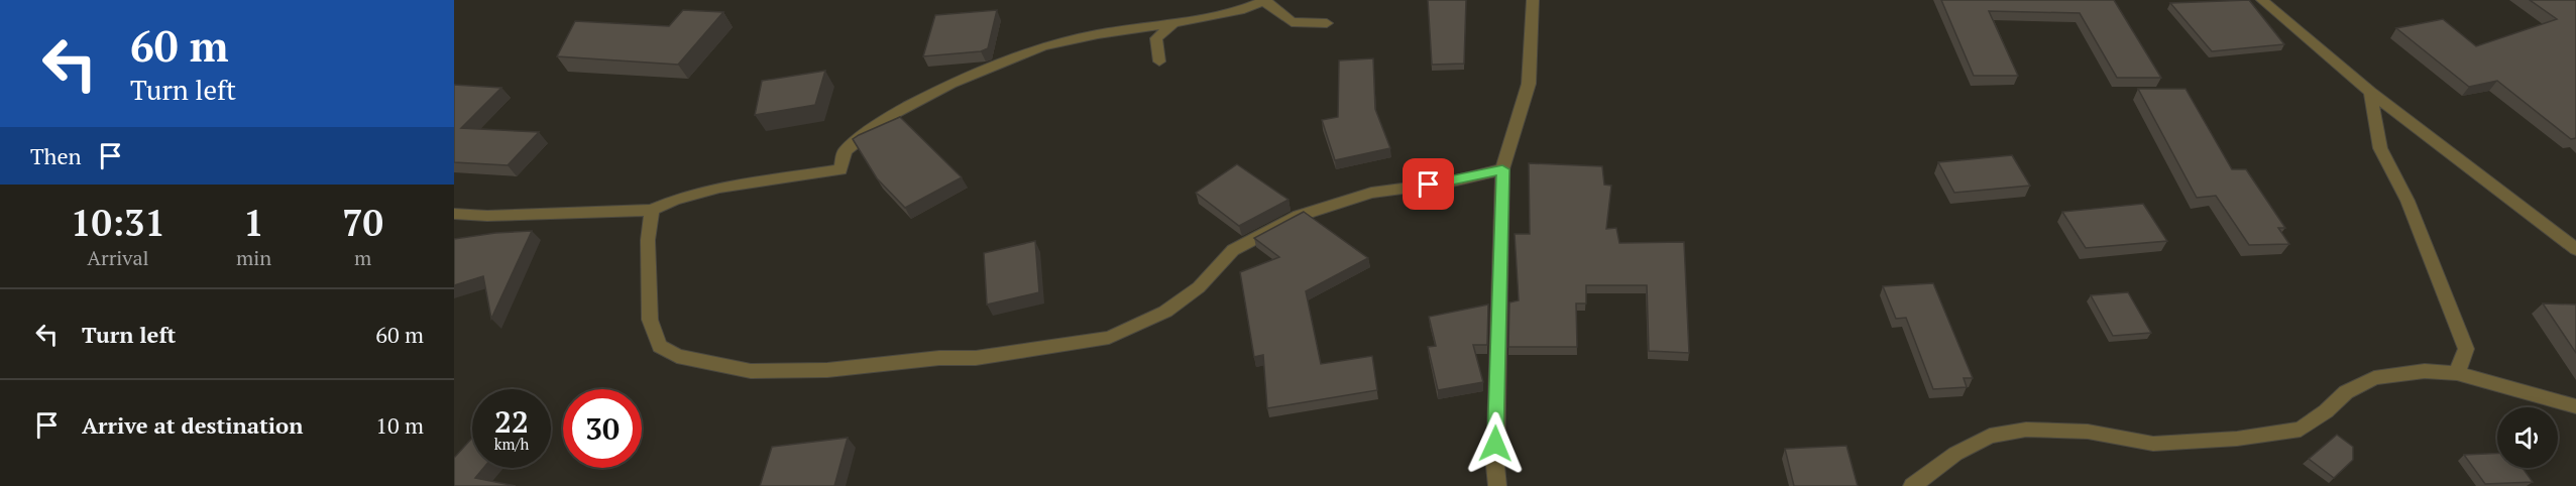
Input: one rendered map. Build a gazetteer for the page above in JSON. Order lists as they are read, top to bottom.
{
  "page": {
    "turn": ["60 m", "Turn left"],
    "then": "Then",
    "eta": [
      "10:31",
      "Arrival",
      "1",
      "min",
      "70",
      "m"
    ],
    "list": [
      {
        "name": "Turn left",
        "value": "60 m"
      },
      {
        "name": "Arrive at destination",
        "value": "10 m"
      }
    ],
    "speed": "22 km/h",
    "limit": "30"
  }
}
